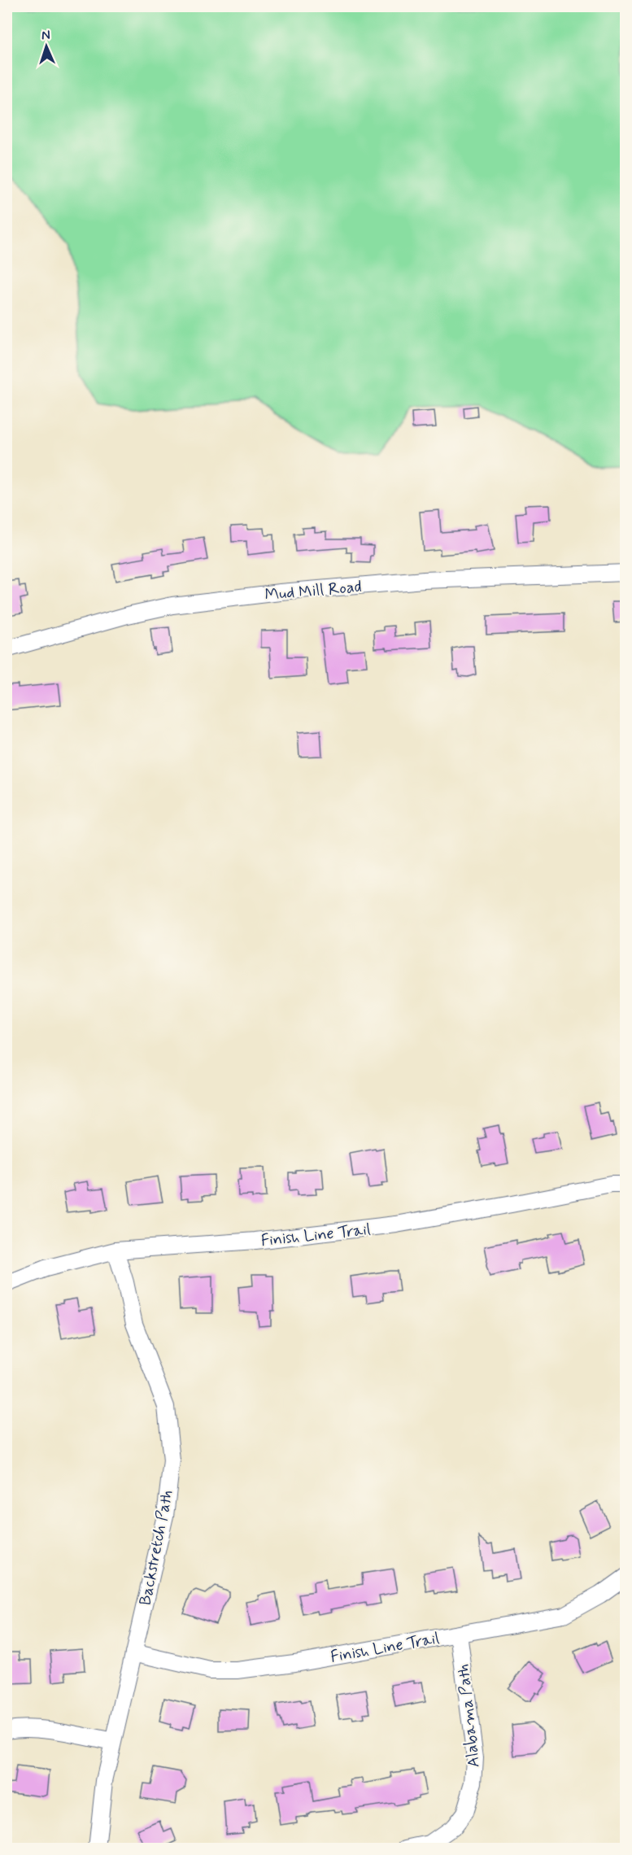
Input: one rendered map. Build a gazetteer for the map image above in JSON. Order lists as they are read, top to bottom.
{
  "streets": {
    "street": [
      "Mud Mill Road",
      "Finish Line Trail",
      "Backstretch Path",
      "Alabama Path"
    ]
  },
  "crossings": [
    ["Finish Line Trail", "Backstretch Path"],
    ["Finish Line Trail", "Alabama Path"]
  ],
  "north": "top"
}
